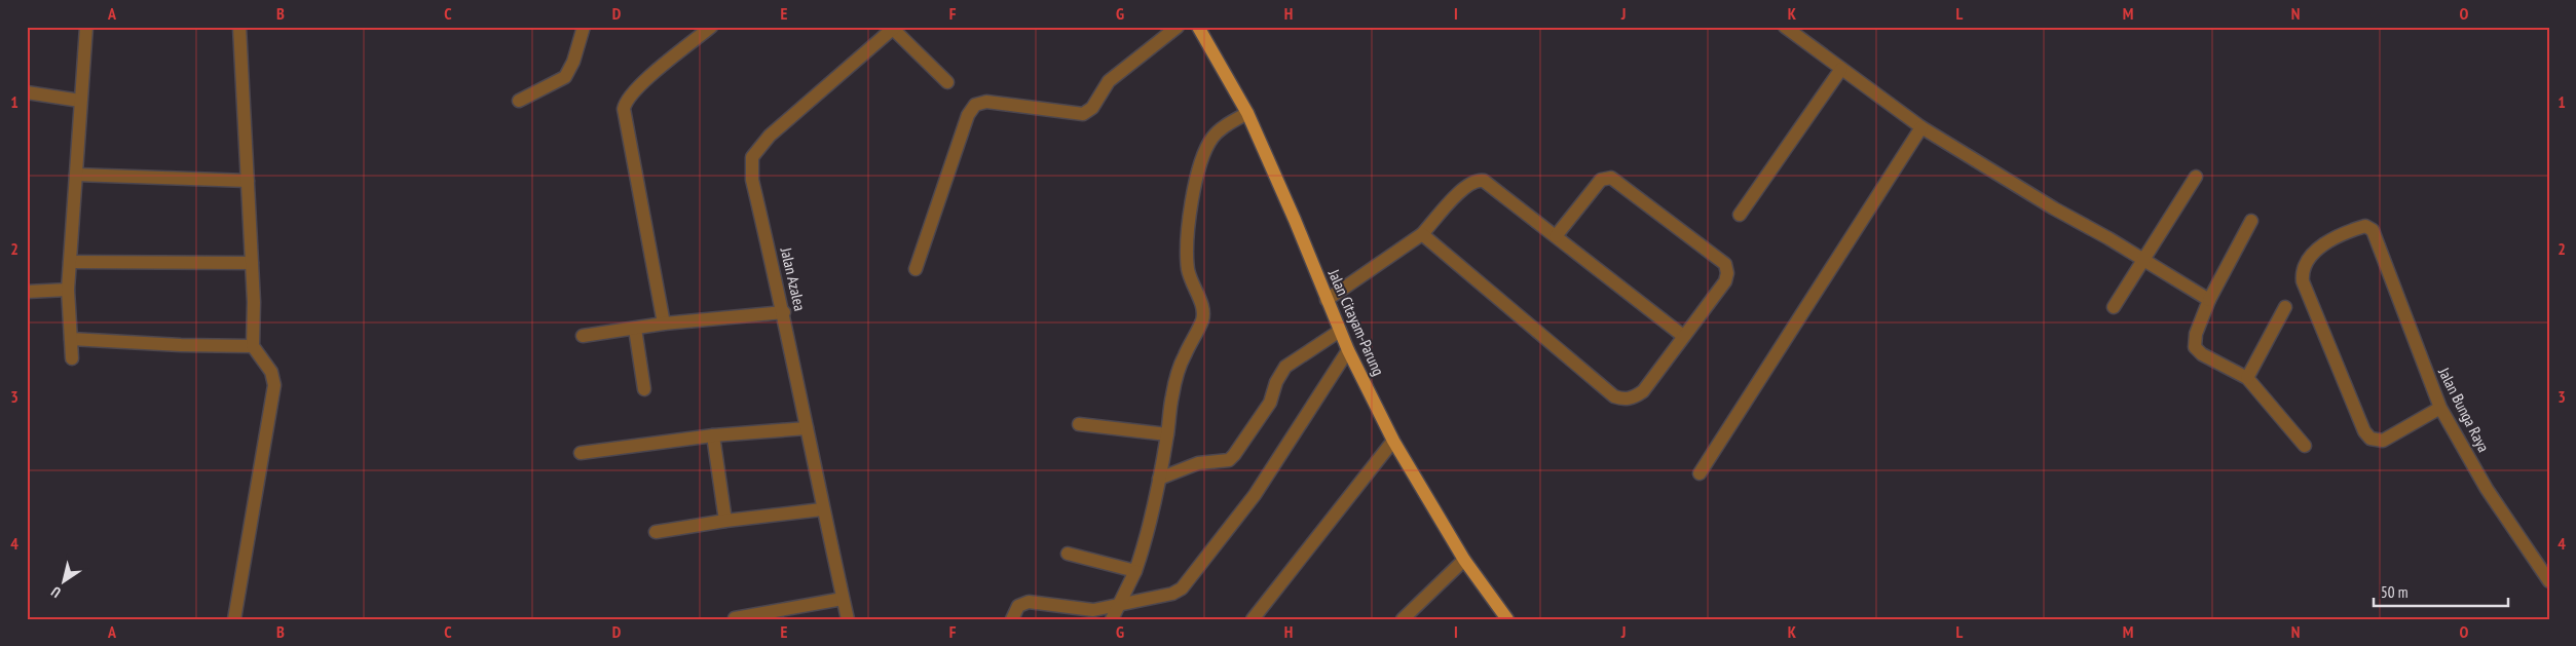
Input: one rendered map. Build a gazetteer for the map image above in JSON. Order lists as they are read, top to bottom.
{
  "streets": {
    "main road": ["Jalan Citayam-Parung"],
    "street": ["Jalan Azalea", "Jalan Bunga Raya"]
  },
  "scale_bar": "50 m",
  "north": "bottom left",
  "grid": {
    "columns": [
      "A",
      "B",
      "C",
      "D",
      "E",
      "F",
      "G",
      "H",
      "I",
      "J",
      "K",
      "L",
      "M",
      "N",
      "O"
    ],
    "rows": [
      "1",
      "2",
      "3",
      "4"
    ]
  }
}
